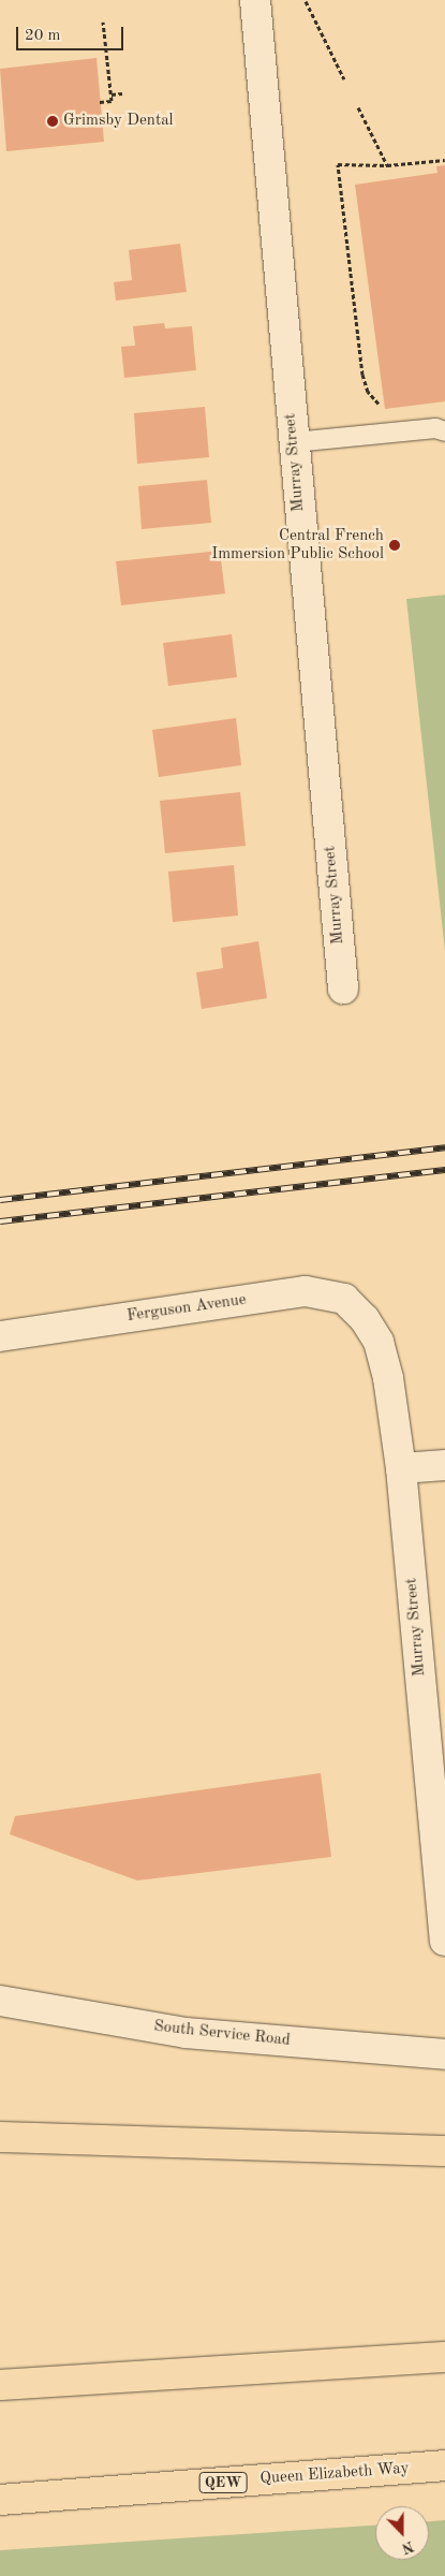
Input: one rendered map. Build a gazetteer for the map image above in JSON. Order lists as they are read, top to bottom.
{
  "streets": {
    "highway": ["Queen Elizabeth Way", "QEW"],
    "street": ["Murray Street", "Ferguson Avenue", "South Service Road"]
  },
  "crossings": [
    ["Murray Street", "Ferguson Avenue"]
  ],
  "places": ["Grimsby Dental", "Central French Immersion Public School"],
  "scale_bar": "20 m",
  "north": "bottom"
}
